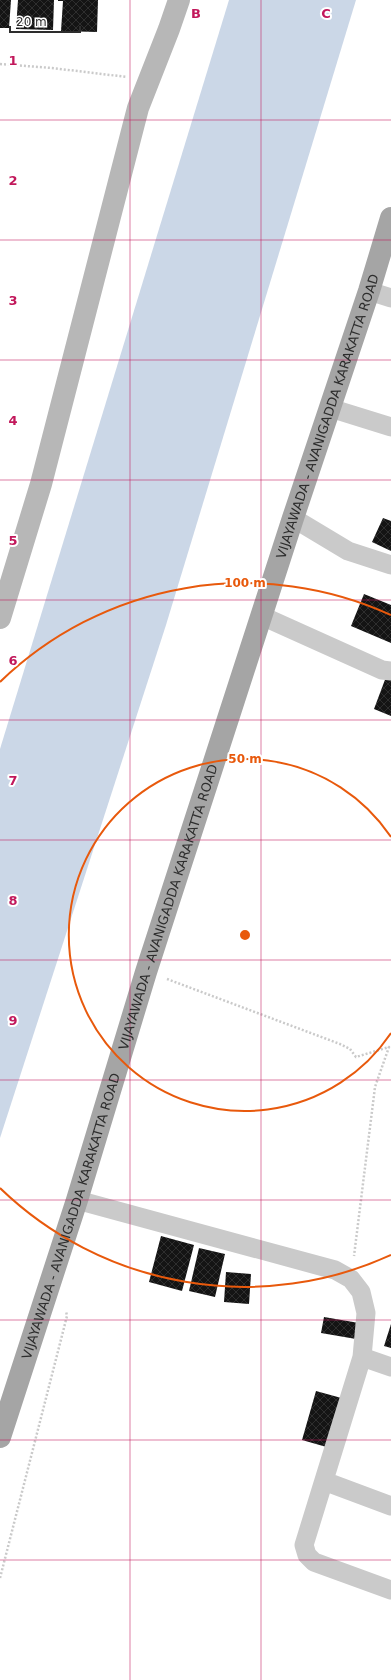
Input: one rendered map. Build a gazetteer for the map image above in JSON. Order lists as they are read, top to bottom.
{
  "streets": {
    "main road": ["VIJAYAWADA - AVANIGADDA KARAKATTA ROAD"]
  },
  "scale_bar": "20 m",
  "grid": {
    "columns": ["B", "C"],
    "rows": [
      "1",
      "2",
      "3",
      "4",
      "5",
      "6",
      "7",
      "8",
      "9"
    ]
  },
  "rings": ["100 m", "50 m"]
}
